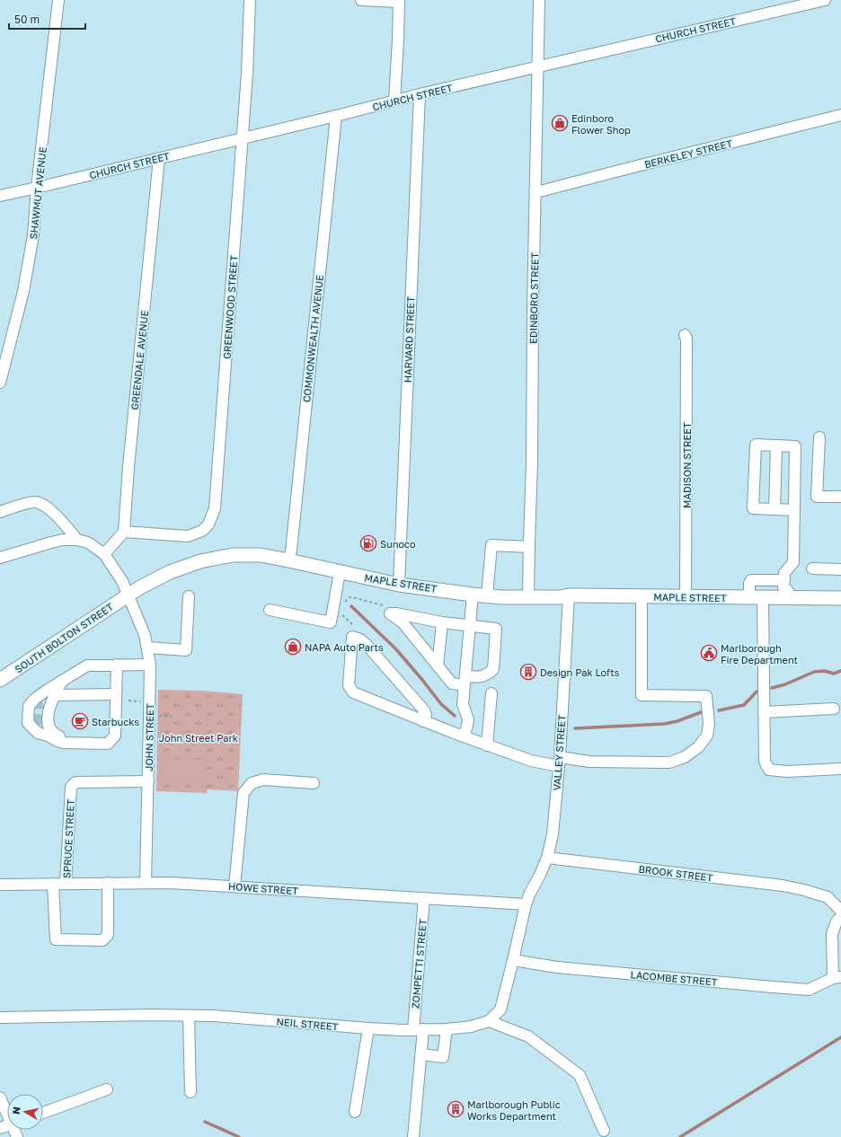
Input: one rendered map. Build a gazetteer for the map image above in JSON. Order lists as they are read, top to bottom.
{
  "streets": {
    "main road": ["MAPLE STREET", "SOUTH BOLTON STREET"],
    "street": [
      "CHURCH STREET",
      "BERKELEY STREET",
      "SHAWMUT AVENUE",
      "EDINBORO STREET",
      "GREENWOOD STREET",
      "COMMONWEALTH AVENUE",
      "HARVARD STREET",
      "GREENDALE AVENUE",
      "MADISON STREET",
      "JOHN STREET",
      "VALLEY STREET",
      "SPRUCE STREET",
      "BROOK STREET",
      "HOWE STREET",
      "ZOMPETTI STREET",
      "LACOMBE STREET",
      "NEIL STREET"
    ]
  },
  "crossings": [
    ["CHURCH STREET", "SHAWMUT AVENUE"],
    ["CHURCH STREET", "EDINBORO STREET"],
    ["CHURCH STREET", "GREENWOOD STREET"],
    ["CHURCH STREET", "COMMONWEALTH AVENUE"],
    ["CHURCH STREET", "HARVARD STREET"],
    ["CHURCH STREET", "GREENDALE AVENUE"],
    ["BERKELEY STREET", "EDINBORO STREET"],
    ["EDINBORO STREET", "MAPLE STREET"],
    ["GREENWOOD STREET", "GREENDALE AVENUE"],
    ["COMMONWEALTH AVENUE", "MAPLE STREET"],
    ["HARVARD STREET", "MAPLE STREET"],
    ["MADISON STREET", "MAPLE STREET"],
    ["MAPLE STREET", "SOUTH BOLTON STREET"],
    ["MAPLE STREET", "JOHN STREET"],
    ["MAPLE STREET", "VALLEY STREET"],
    ["SOUTH BOLTON STREET", "JOHN STREET"],
    ["JOHN STREET", "SPRUCE STREET"],
    ["JOHN STREET", "HOWE STREET"],
    ["VALLEY STREET", "BROOK STREET"],
    ["VALLEY STREET", "HOWE STREET"],
    ["SPRUCE STREET", "HOWE STREET"],
    ["HOWE STREET", "ZOMPETTI STREET"],
    ["ZOMPETTI STREET", "NEIL STREET"]
  ],
  "parks": ["John Street Park"],
  "places": {
    "shop": ["Edinboro Flower Shop", "NAPA Auto Parts"],
    "fuel station": ["Sunoco"],
    "public building": ["Marlborough Fire Department"],
    "building": ["Design Pak Lofts", "Marlborough Public Works Department"],
    "cafe": ["Starbucks"]
  },
  "scale_bar": "50 m",
  "north": "left"
}
